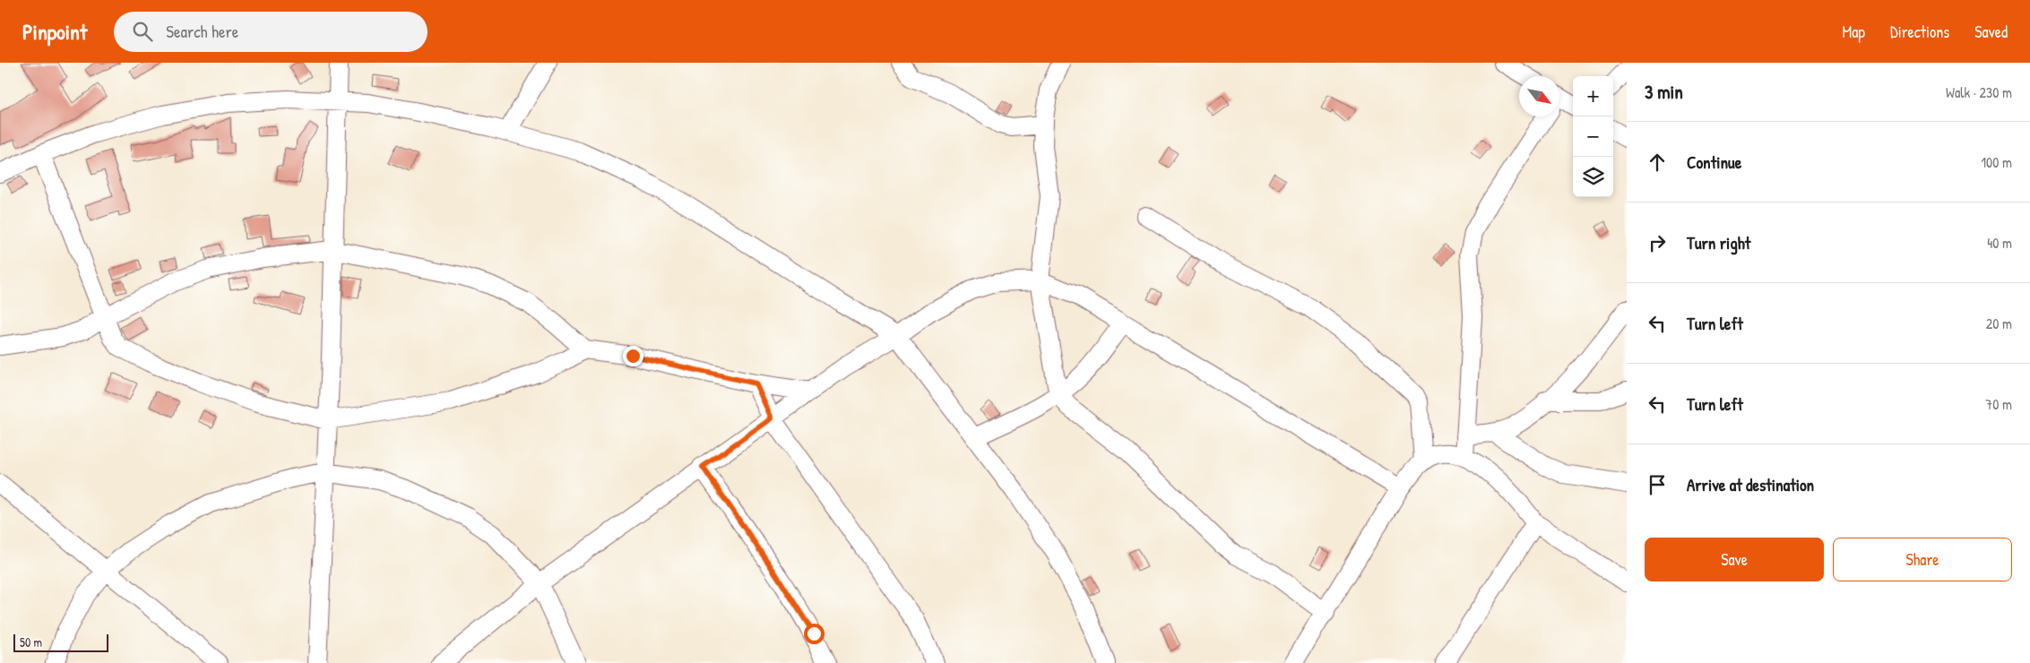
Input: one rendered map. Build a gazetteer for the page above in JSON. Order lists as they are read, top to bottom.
{
  "scale_bar": "50 m",
  "north": "bottom right",
  "page": {
    "header": "Pinpoint",
    "search": "Search here",
    "nav": ["Map", "Directions", "Saved"],
    "heading": ["3 min", "Walk · 230 m"],
    "map_buttons": ["+", "−"],
    "list": [
      ["Continue", "100 m"],
      ["Turn right", "40 m"],
      ["Turn left", "20 m"],
      ["Turn left", "70 m"],
      "Arrive at destination"
    ],
    "buttons": ["Save", "Share"],
    "scale": "50 m"
  }
}
